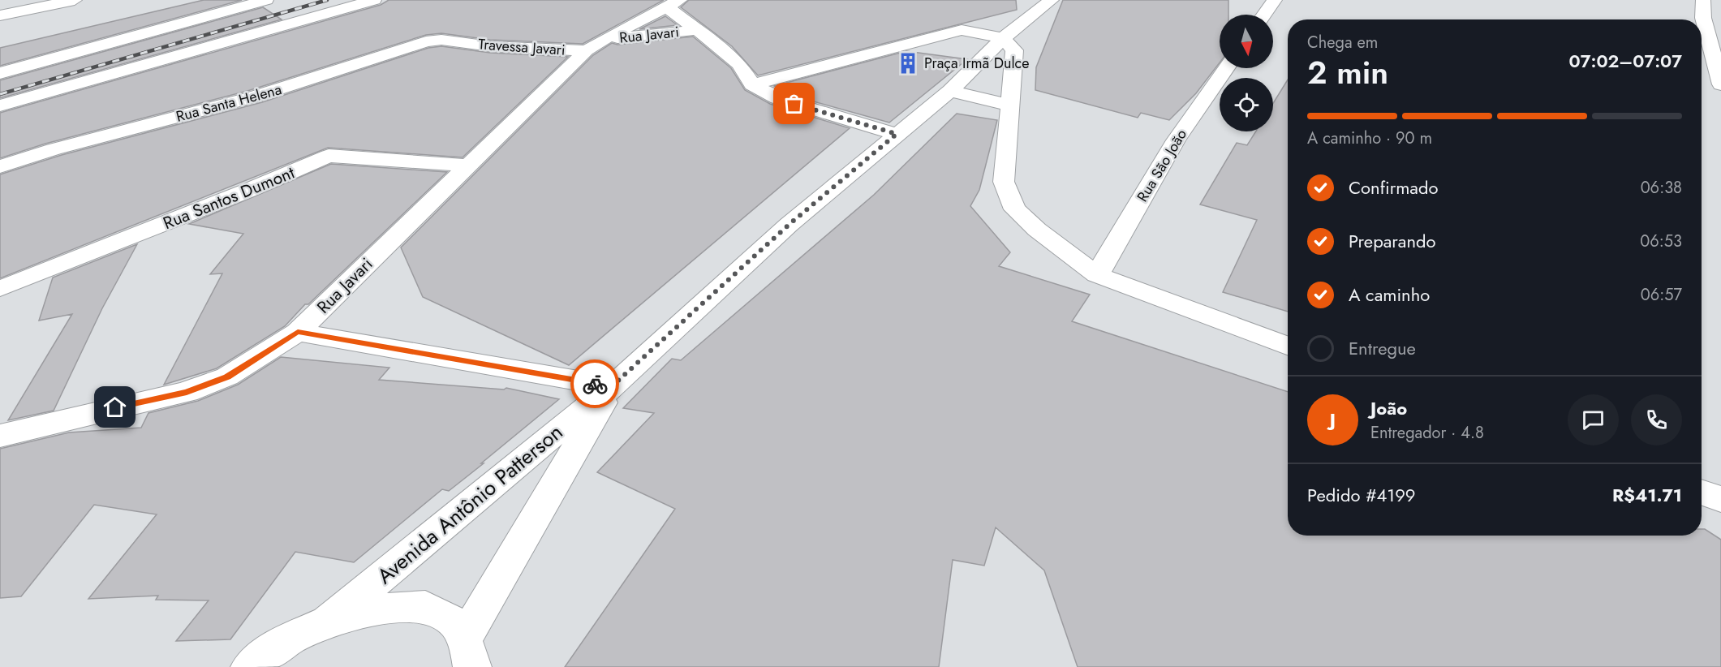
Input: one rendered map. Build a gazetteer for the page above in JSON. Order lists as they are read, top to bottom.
{
  "streets": {
    "street": [
      "Rua Javari",
      "Travessa Javari",
      "Rua Santa Helena",
      "Rua São João",
      "Rua Santos Dumont",
      "Avenida Antônio Patterson"
    ]
  },
  "crossings": [
    ["Rua Javari", "Travessa Javari"],
    ["Rua Javari", "Rua Santos Dumont"],
    ["Travessa Javari", "Rua Santa Helena"]
  ],
  "places": {
    "building": ["Praça Irmã Dulce"]
  },
  "north": "bottom",
  "page": {
    "heading": ["2 min", "Chega em", "07:02–07:07"],
    "panel": [
      "João",
      "Entregador · 4.8",
      "Pedido #4199",
      "R$41.71"
    ],
    "bar": "A caminho · 90 m",
    "list": [
      ["Confirmado", "06:38"],
      ["Preparando", "06:53"],
      ["A caminho", "06:57"],
      "Entregue"
    ],
    "round": "J"
  }
}
